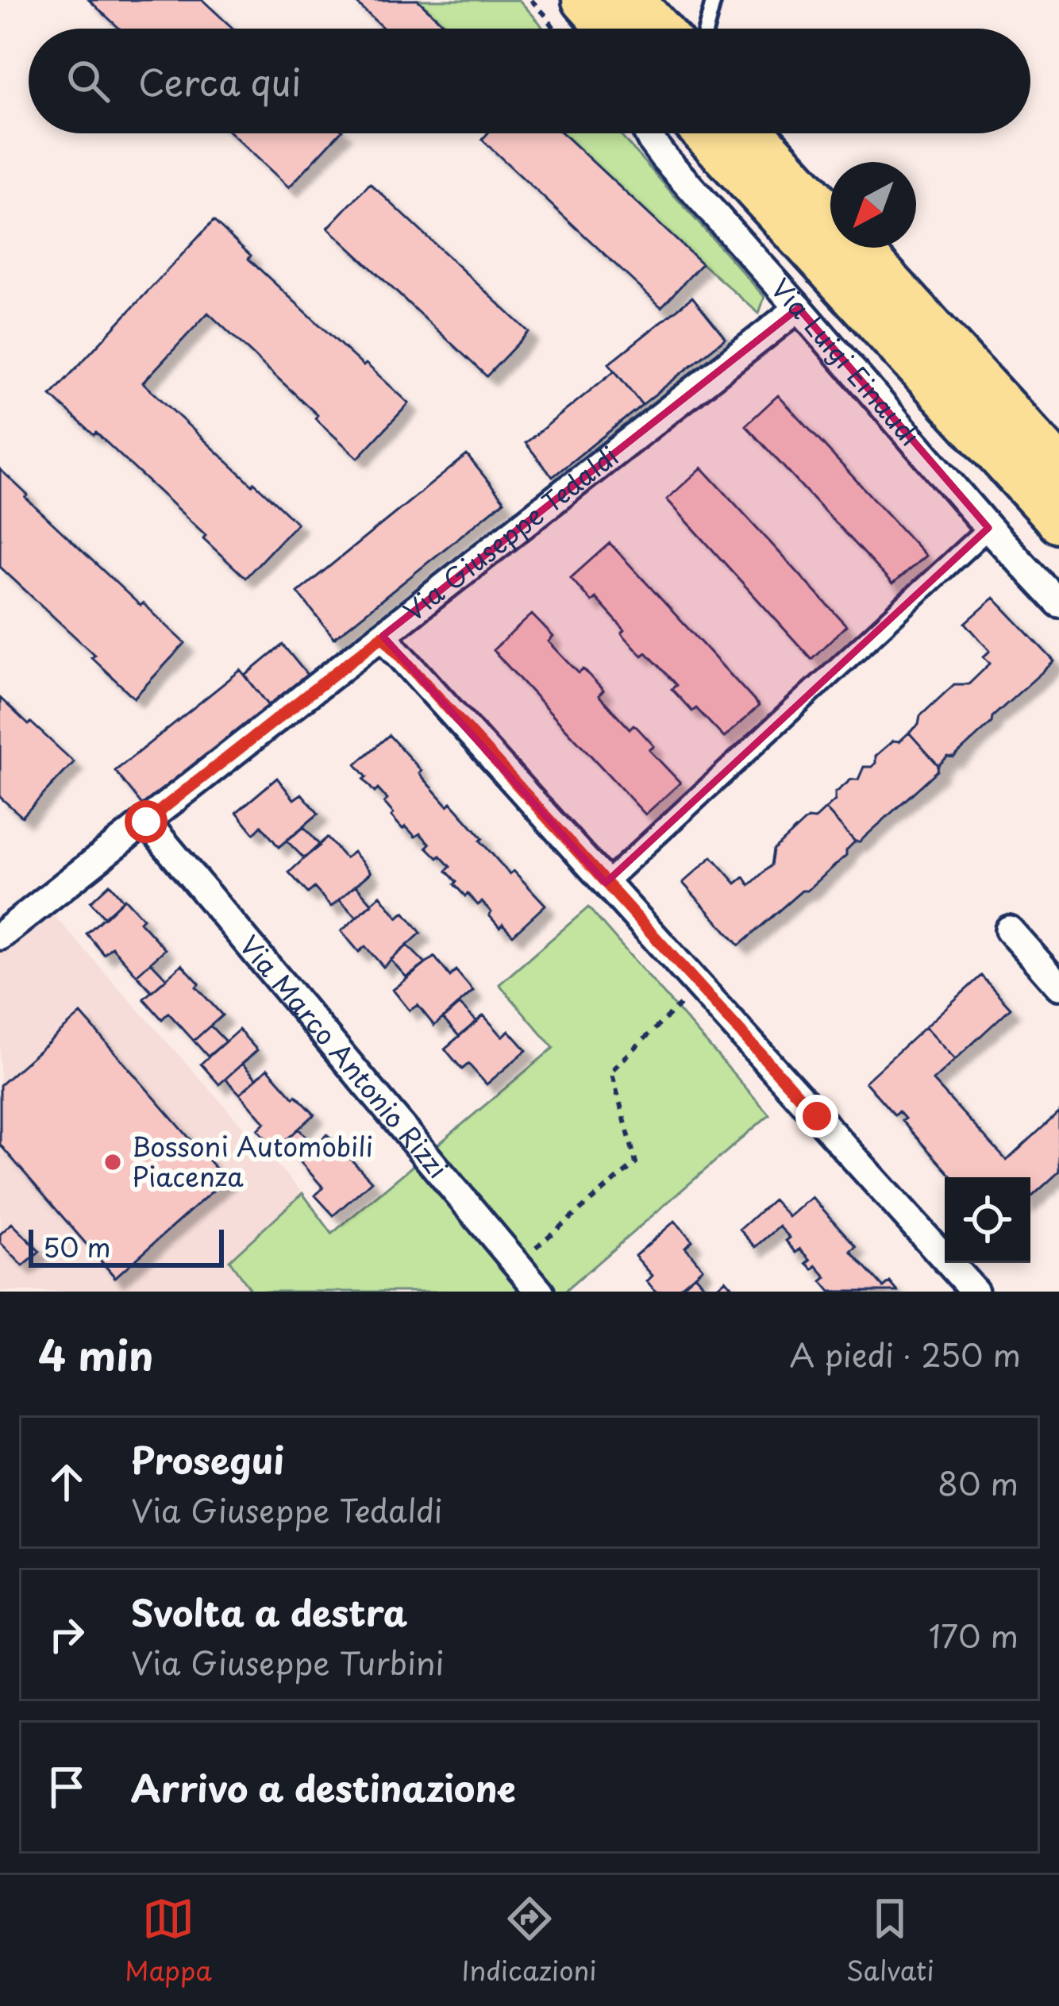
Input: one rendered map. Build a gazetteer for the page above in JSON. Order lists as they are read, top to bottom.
{
  "streets": {
    "main road": ["Via Luigi Einaudi"],
    "street": ["Via Giuseppe Tedaldi", "Via Marco Antonio Rizzi"]
  },
  "crossings": [
    ["Via Luigi Einaudi", "Via Giuseppe Tedaldi"],
    ["Via Giuseppe Tedaldi", "Via Marco Antonio Rizzi"]
  ],
  "places": ["Bossoni Automobili Piacenza"],
  "scale_bar": "50 m",
  "north": "bottom left",
  "page": {
    "search": "Cerca qui",
    "scale": "50 m",
    "heading": ["4 min", "A piedi · 250 m"],
    "list": [
      ["Prosegui", "Via Giuseppe Tedaldi", "80 m"],
      ["Svolta a destra", "Via Giuseppe Turbini", "170 m"],
      "Arrivo a destinazione"
    ],
    "nav": ["Mappa", "Indicazioni", "Salvati"]
  }
}
